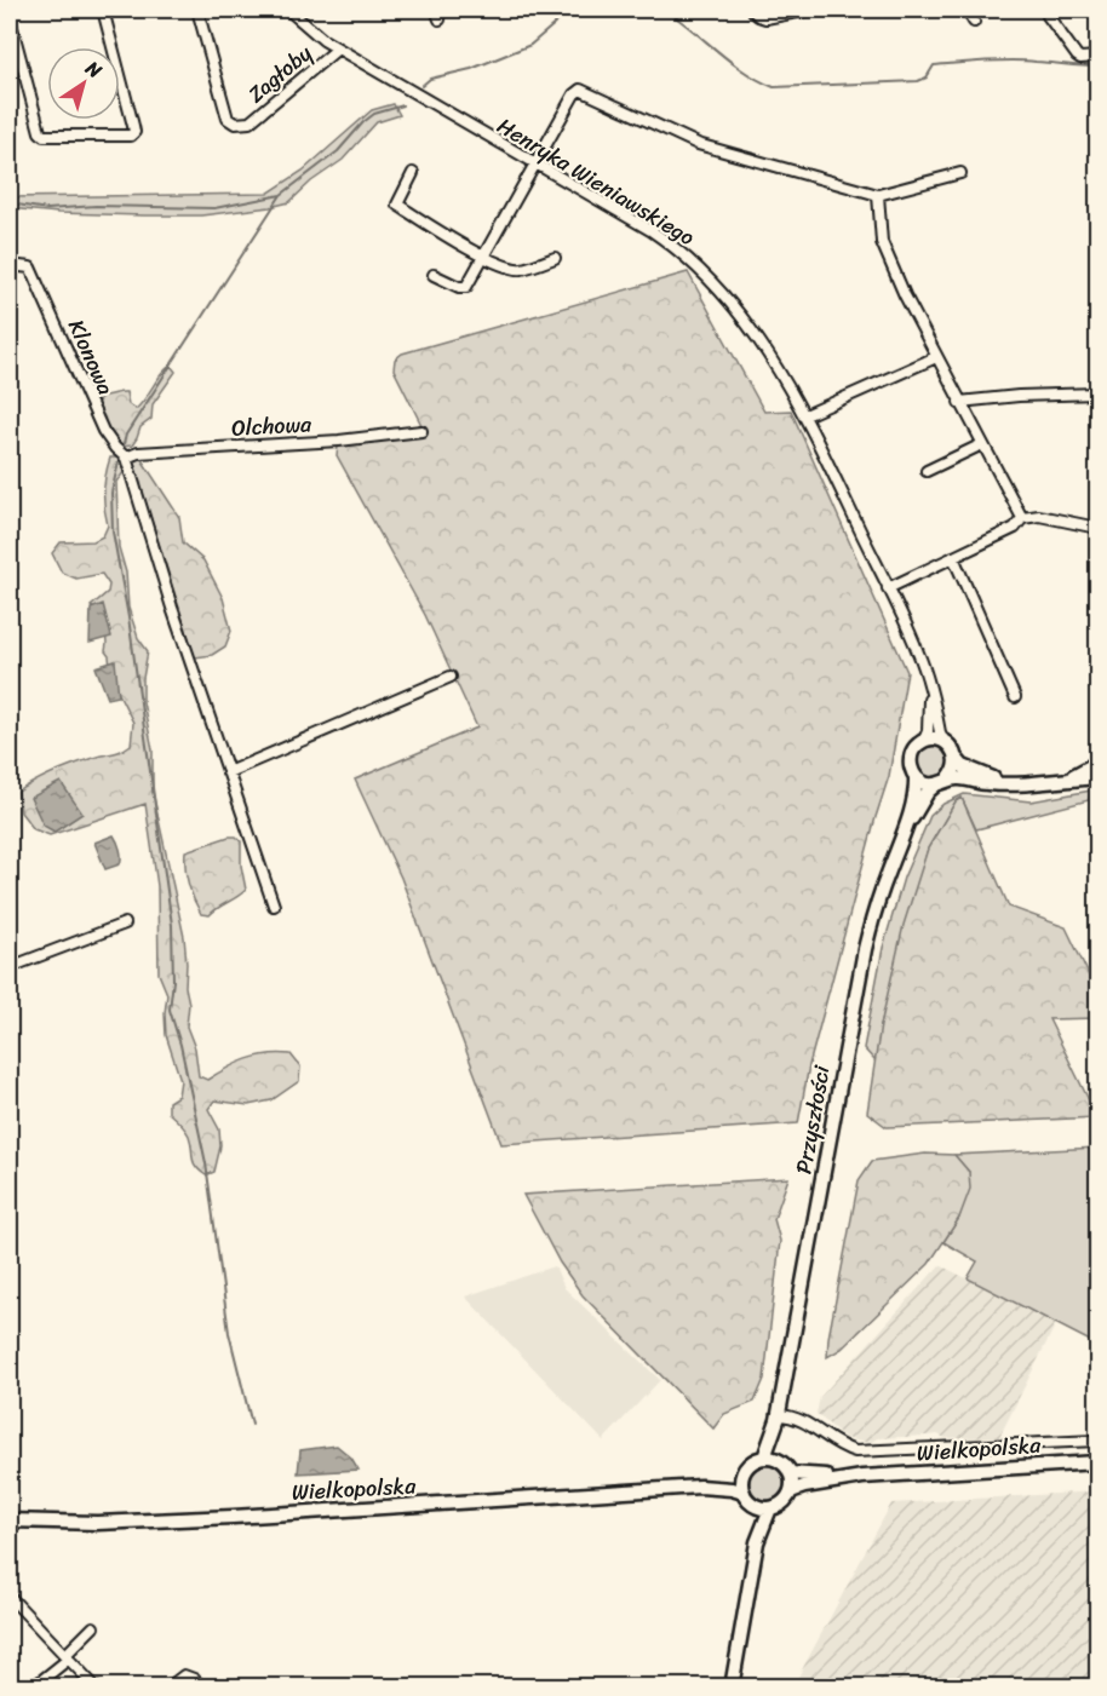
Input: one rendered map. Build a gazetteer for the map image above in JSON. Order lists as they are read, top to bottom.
{
  "streets": {
    "main road": ["Przyszłości", "Wielkopolska"],
    "street": [
      "Zagłoby",
      "Henryka Wieniawskiego",
      "Klonowa",
      "Olchowa"
    ]
  },
  "crossings": [
    ["Zagłoby", "Henryka Wieniawskiego"],
    ["Henryka Wieniawskiego", "Przyszłości"],
    ["Klonowa", "Olchowa"],
    ["Przyszłości", "Wielkopolska"]
  ],
  "north": "top right"
}
